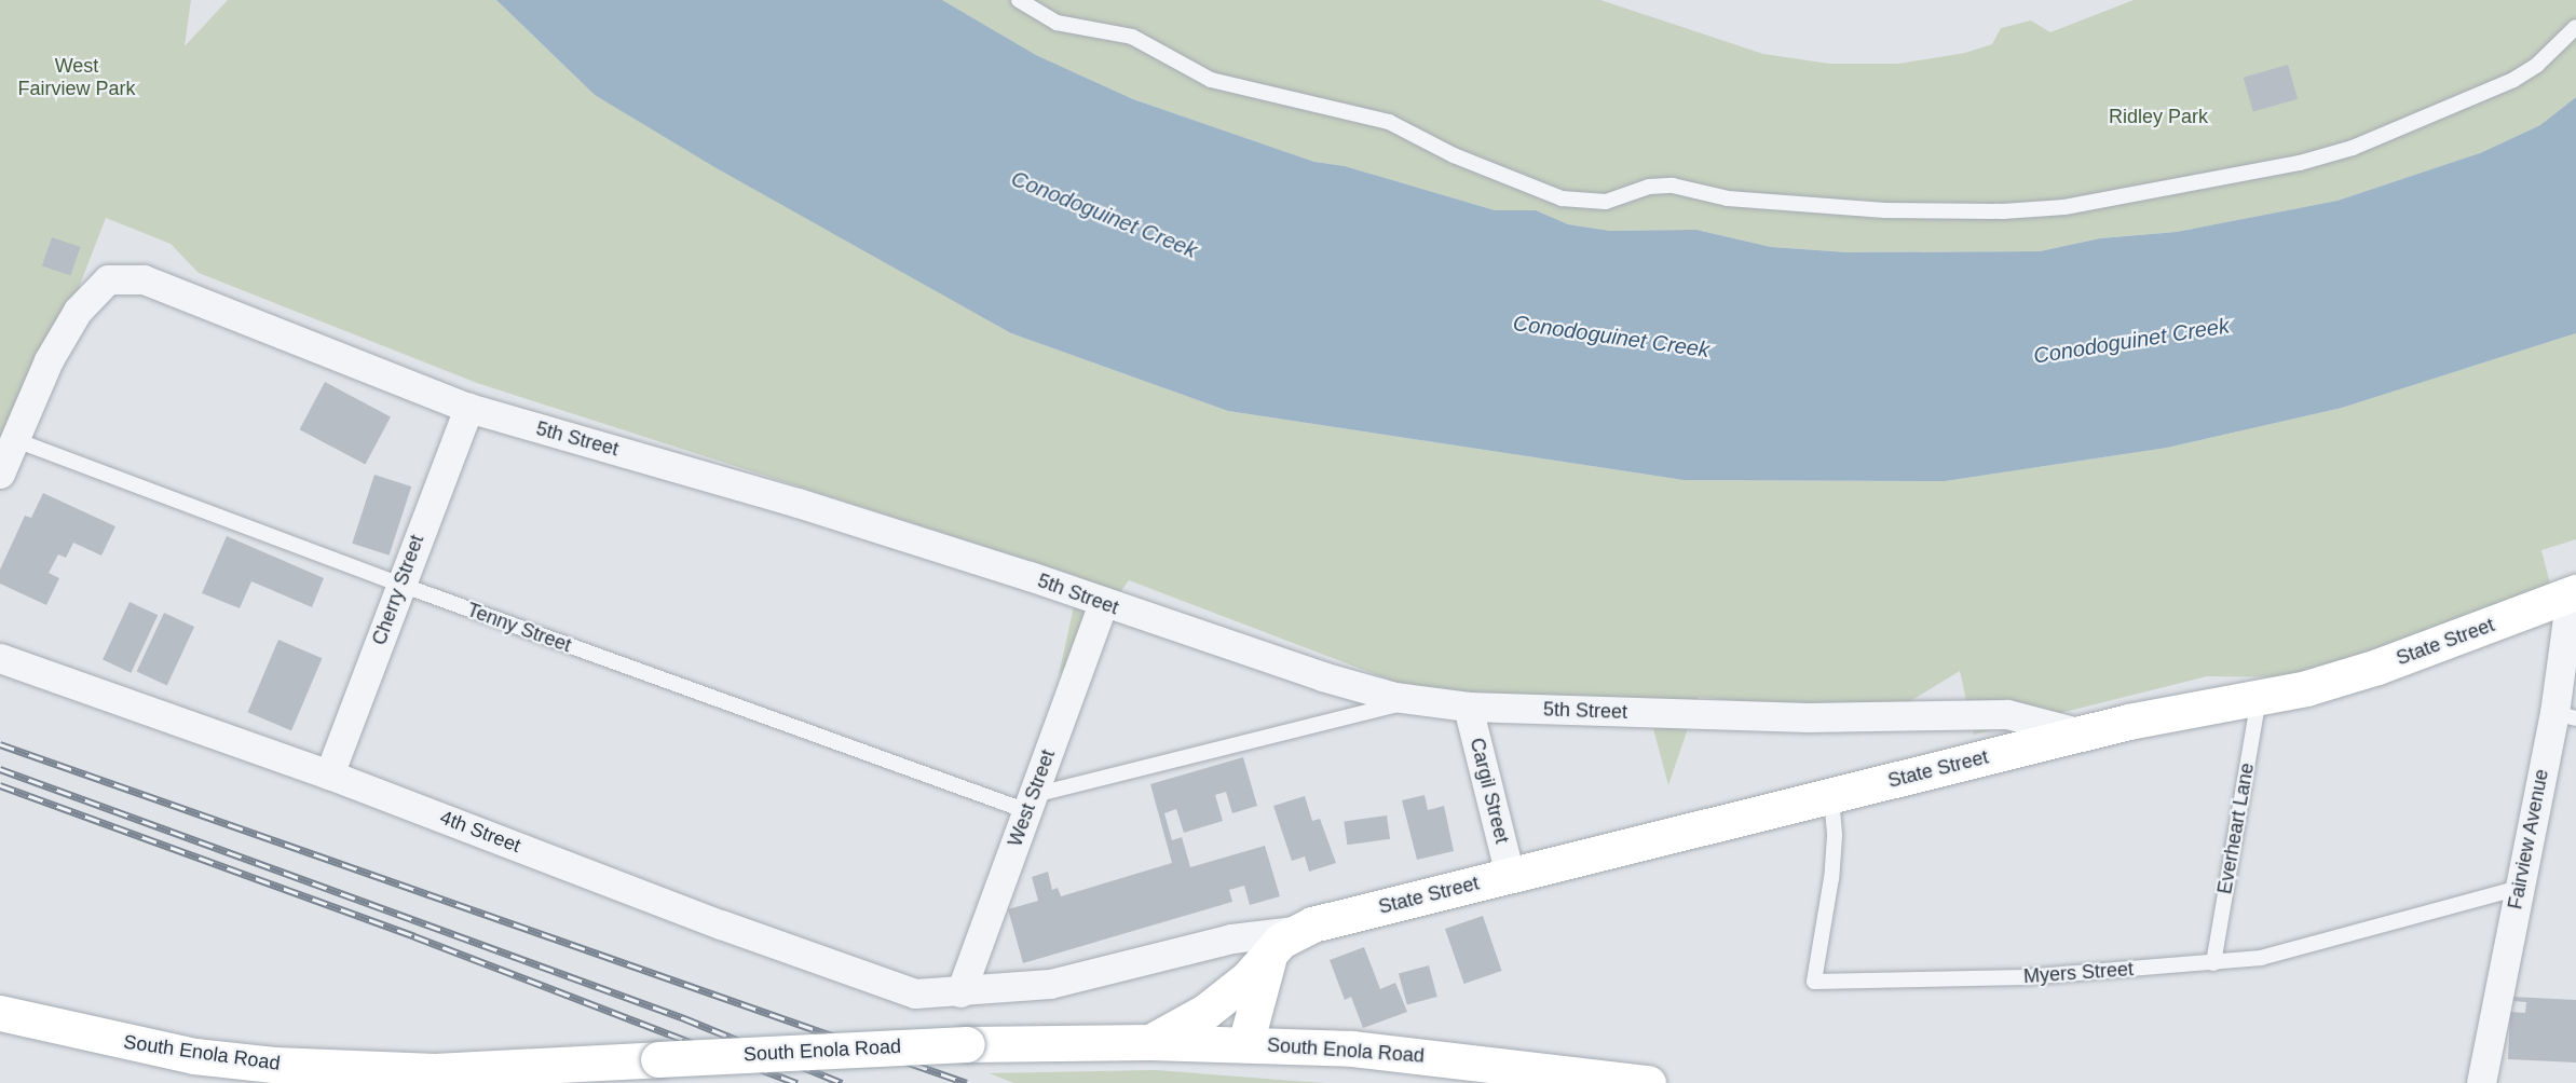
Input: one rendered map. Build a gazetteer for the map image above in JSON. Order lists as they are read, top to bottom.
{
  "streets": {
    "main road": ["State Street", "South Enola Road"],
    "street": [
      "5th Street",
      "Cherry Street",
      "Cargil Street",
      "West Street",
      "4th Street",
      "Fairview Avenue"
    ],
    "lane": ["Tenny Street", "Everheart Lane", "Myers Street"]
  },
  "crossings": [
    ["5th Street", "Cherry Street"],
    ["5th Street", "Tenny Street"],
    ["5th Street", "State Street"],
    ["5th Street", "Cargil Street"],
    ["5th Street", "West Street"],
    ["Cherry Street", "Tenny Street"],
    ["Cherry Street", "4th Street"],
    ["Tenny Street", "West Street"],
    ["State Street", "Cargil Street"],
    ["State Street", "West Street"],
    ["State Street", "Everheart Lane"],
    ["State Street", "4th Street"],
    ["State Street", "Fairview Avenue"],
    ["State Street", "Myers Street"],
    ["State Street", "South Enola Road"],
    ["West Street", "4th Street"],
    ["Everheart Lane", "Myers Street"],
    ["Fairview Avenue", "Myers Street"]
  ],
  "water": ["Conodoguinet Creek"],
  "parks": ["West Fairview Park", "Ridley Park"]
}
